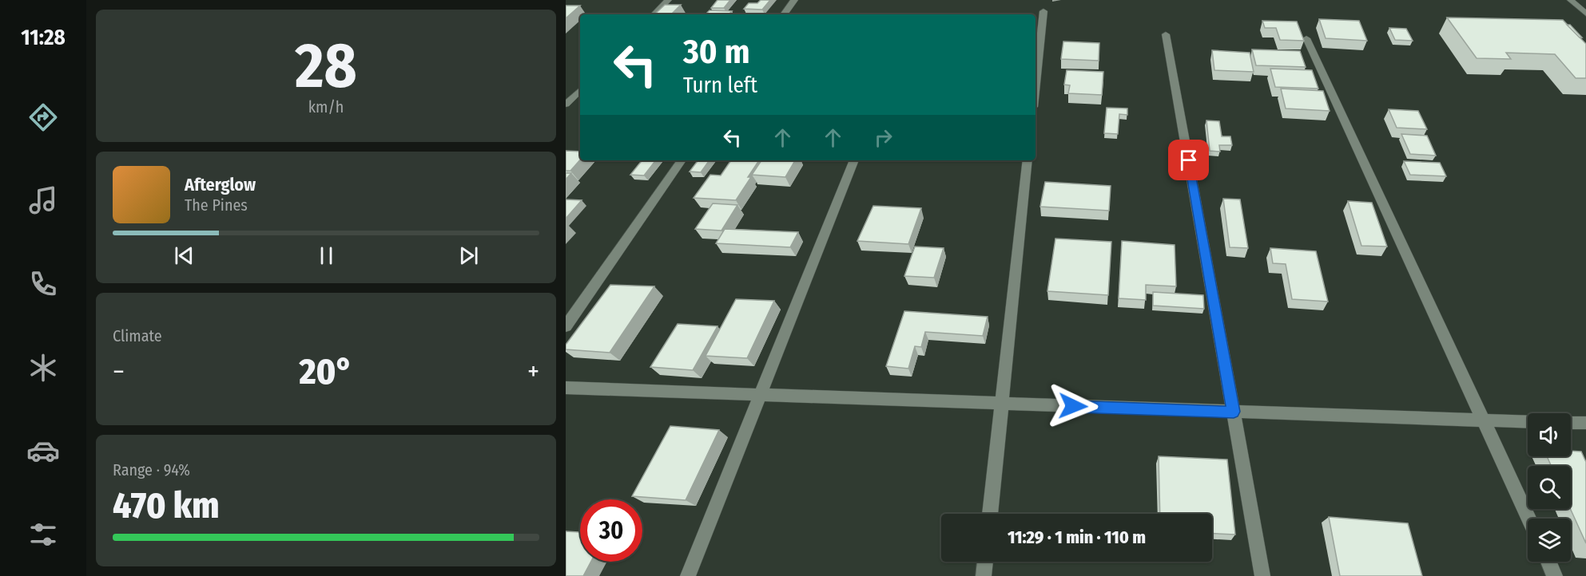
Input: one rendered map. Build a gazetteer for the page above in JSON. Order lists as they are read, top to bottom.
{
  "page": {
    "tabs": "11:28",
    "tile": [
      ["28", "km/h"],
      "Climate",
      ["Range · 94%", "470 km"]
    ],
    "turn": ["30 m", "Turn left"],
    "song": ["Afterglow", "The Pines"],
    "heat": ["−", "20°", "+"],
    "limit": "30",
    "trip": "11:29 · 1 min · 110 m"
  }
}
